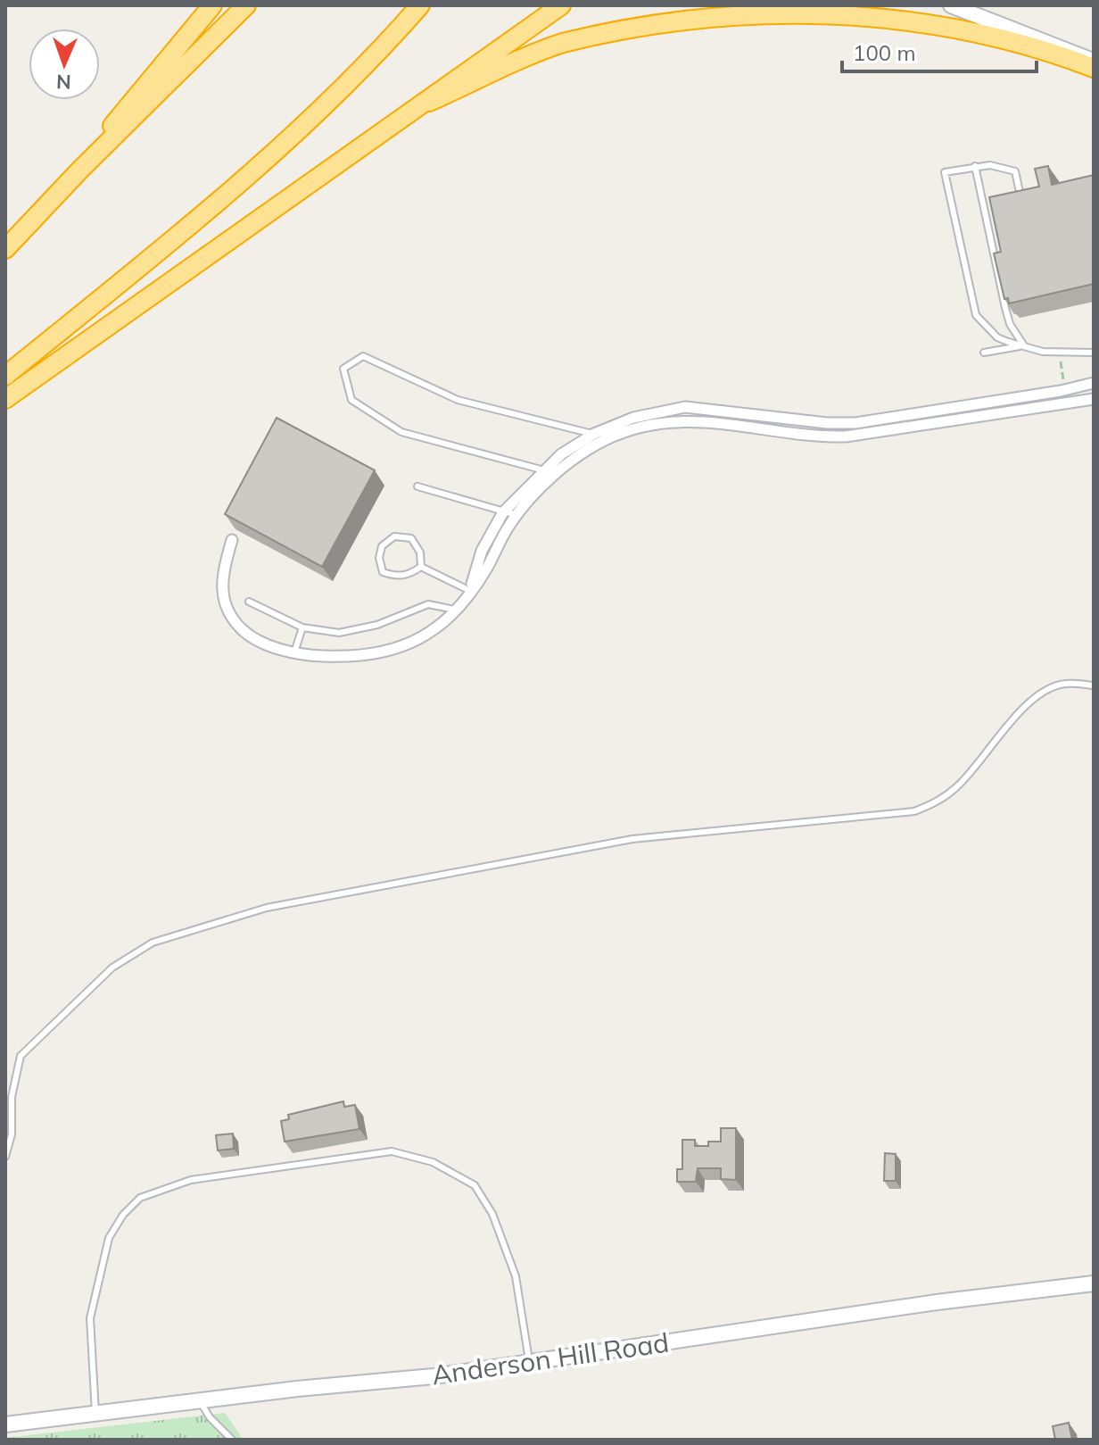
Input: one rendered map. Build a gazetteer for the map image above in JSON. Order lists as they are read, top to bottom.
{
  "streets": {
    "main road": ["Anderson Hill Road"]
  },
  "scale_bar": "100 m",
  "north": "bottom"
}
